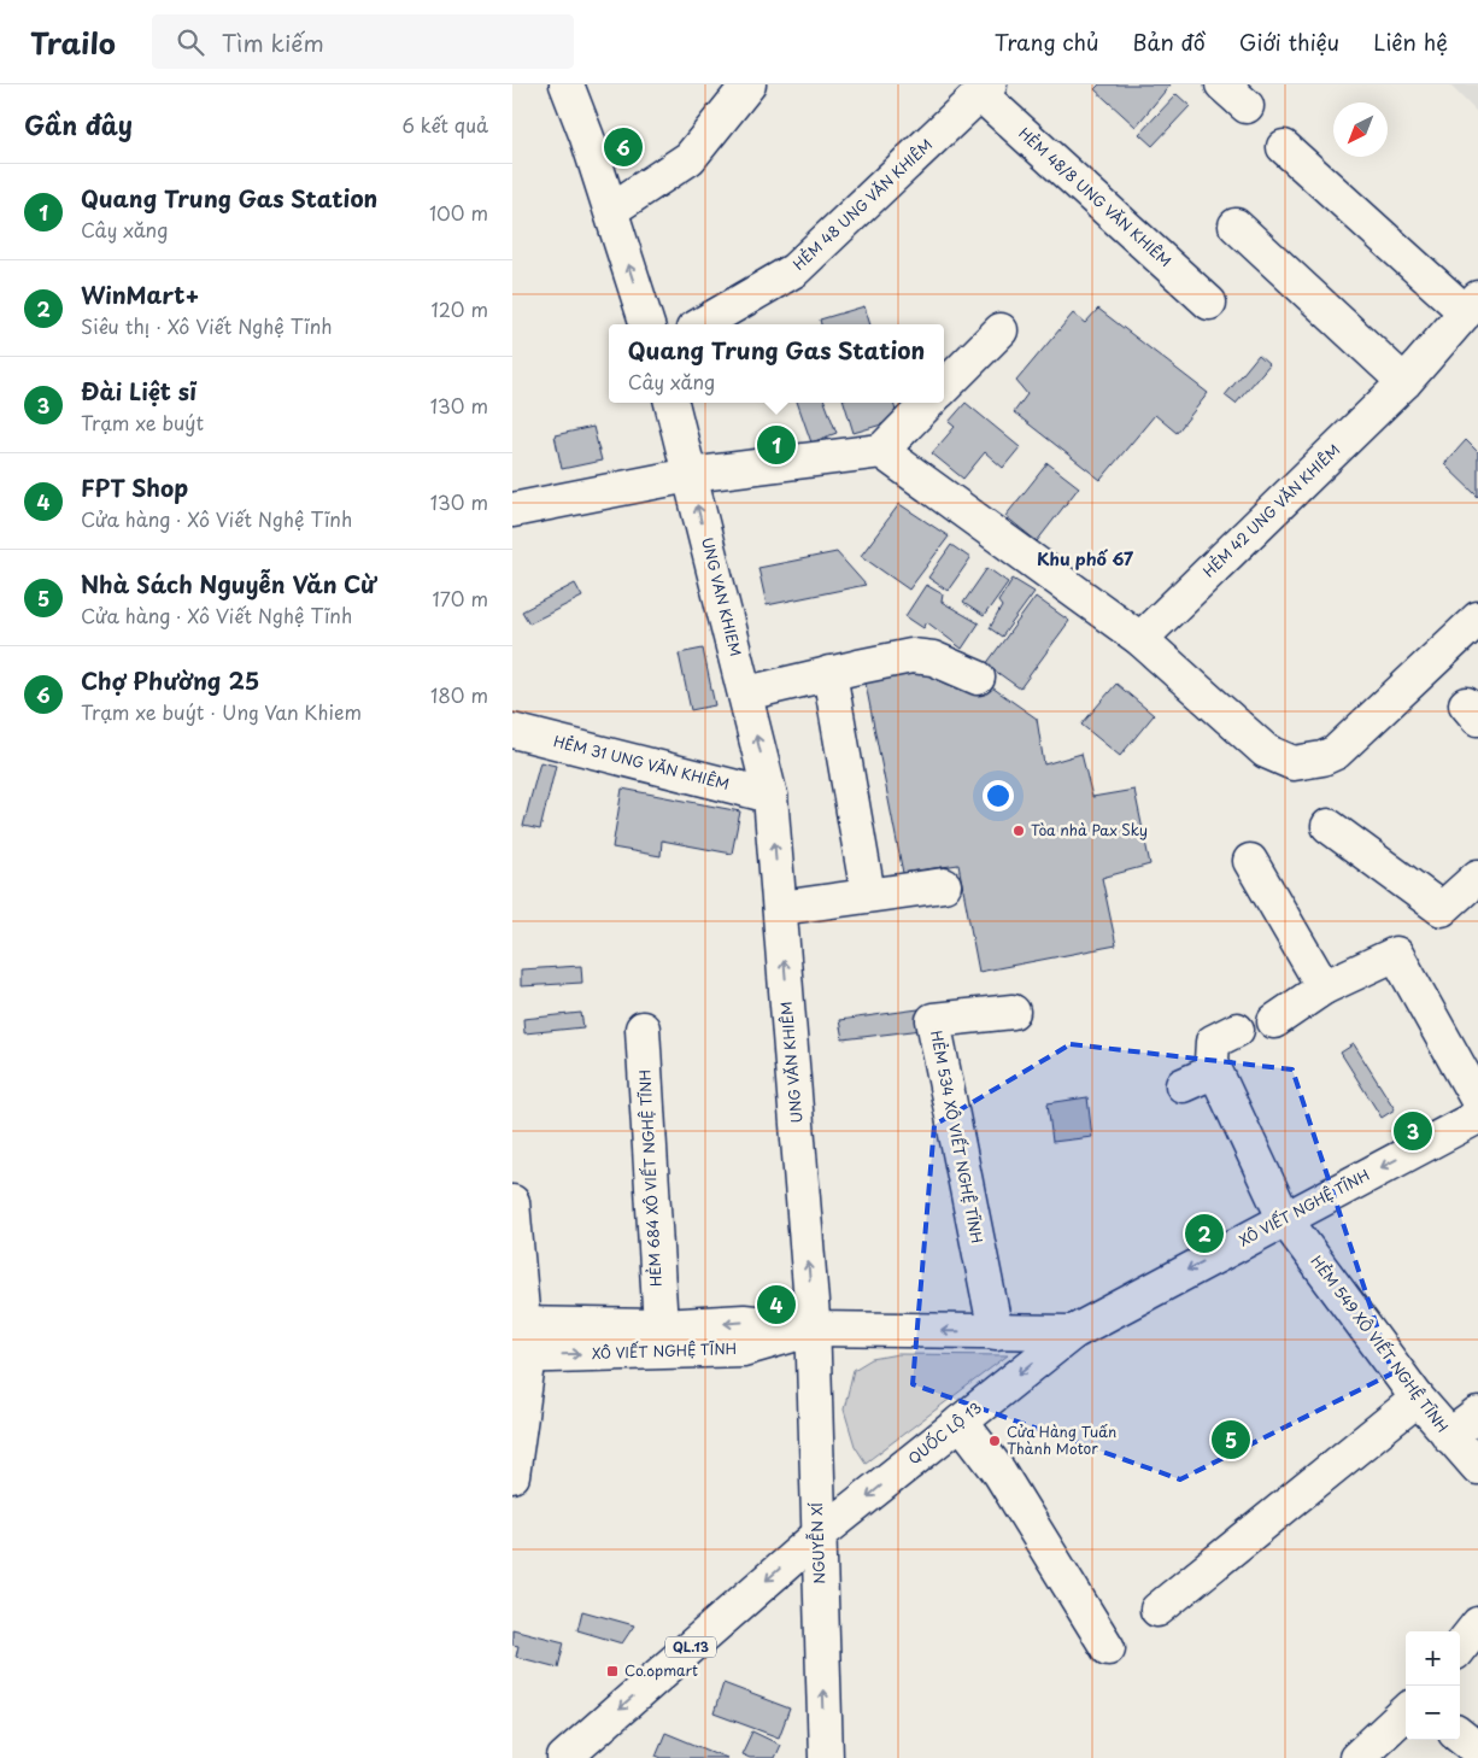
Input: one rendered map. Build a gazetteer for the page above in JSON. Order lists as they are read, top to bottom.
{
  "streets": {
    "main road": [
      "HẺM 48/8 UNG VĂN KHIÊM",
      "HẺM 48 UNG VĂN KHIÊM",
      "HẺM 42 UNG VĂN KHIÊM",
      "UNG VAN KHIEM",
      "HẺM 31 UNG VĂN KHIÊM",
      "UNG VĂN KHIÊM",
      "HẺM 534 XÔ VIẾT NGHỆ TĨNH",
      "HẺM 684 XÔ VIẾT NGHỆ TĨNH",
      "XÔ VIẾT NGHỆ TĨNH",
      "HẺM 549 XÔ VIẾT NGHỆ TĨNH",
      "QUỐC LỘ 13",
      "NGUYỄN XÍ",
      "QL.13"
    ]
  },
  "crossings": [
    ["HẺM 48/8 UNG VĂN KHIÊM", "HẺM 48 UNG VĂN KHIÊM"],
    ["UNG VAN KHIEM", "HẺM 31 UNG VĂN KHIÊM"],
    ["UNG VAN KHIEM", "UNG VĂN KHIÊM"],
    ["HẺM 31 UNG VĂN KHIÊM", "UNG VĂN KHIÊM"],
    ["UNG VĂN KHIÊM", "XÔ VIẾT NGHỆ TĨNH"],
    ["UNG VĂN KHIÊM", "NGUYỄN XÍ"],
    ["HẺM 534 XÔ VIẾT NGHỆ TĨNH", "XÔ VIẾT NGHỆ TĨNH"],
    ["HẺM 684 XÔ VIẾT NGHỆ TĨNH", "XÔ VIẾT NGHỆ TĨNH"],
    ["XÔ VIẾT NGHỆ TĨNH", "HẺM 549 XÔ VIẾT NGHỆ TĨNH"],
    ["XÔ VIẾT NGHỆ TĨNH", "QUỐC LỘ 13"],
    ["XÔ VIẾT NGHỆ TĨNH", "NGUYỄN XÍ"],
    ["QUỐC LỘ 13", "NGUYỄN XÍ"],
    ["QUỐC LỘ 13", "QL.13"],
    ["NGUYỄN XÍ", "QL.13"]
  ],
  "one_way": ["NGUYỄN XÍ"],
  "districts": ["Khu phố 67"],
  "places": {
    "other": ["Tòa nhà Pax Sky", "Cửa Hàng Tuấn Thành Motor"],
    "transit": ["Co.opmart"]
  },
  "north": "bottom left",
  "page": {
    "header": "Trailo",
    "search": "Tìm kiếm",
    "nav": [
      "Trang chủ",
      "Bản đồ",
      "Giới thiệu",
      "Liên hệ"
    ],
    "heading": ["Gần đây", "6 kết quả"],
    "pins": [
      "6",
      "1",
      "3",
      "2",
      "4",
      "5"
    ],
    "list": [
      {
        "mark": "1",
        "name": "Quang Trung Gas Station",
        "note": "Cây xăng",
        "value": "100 m"
      },
      {
        "mark": "2",
        "name": "WinMart+",
        "note": "Siêu thị · Xô Viết Nghệ Tĩnh",
        "value": "120 m"
      },
      {
        "mark": "3",
        "name": "Đài Liệt sĩ",
        "note": "Trạm xe buýt",
        "value": "130 m"
      },
      {
        "mark": "4",
        "name": "FPT Shop",
        "note": "Cửa hàng · Xô Viết Nghệ Tĩnh",
        "value": "130 m"
      },
      {
        "mark": "5",
        "name": "Nhà Sách Nguyễn Văn Cừ",
        "note": "Cửa hàng · Xô Viết Nghệ Tĩnh",
        "value": "170 m"
      },
      {
        "mark": "6",
        "name": "Chợ Phường 25",
        "note": "Trạm xe buýt · Ung Van Khiem",
        "value": "180 m"
      }
    ],
    "popup": ["Quang Trung Gas Station", "Cây xăng"],
    "map_buttons": ["+", "−"]
  }
}
